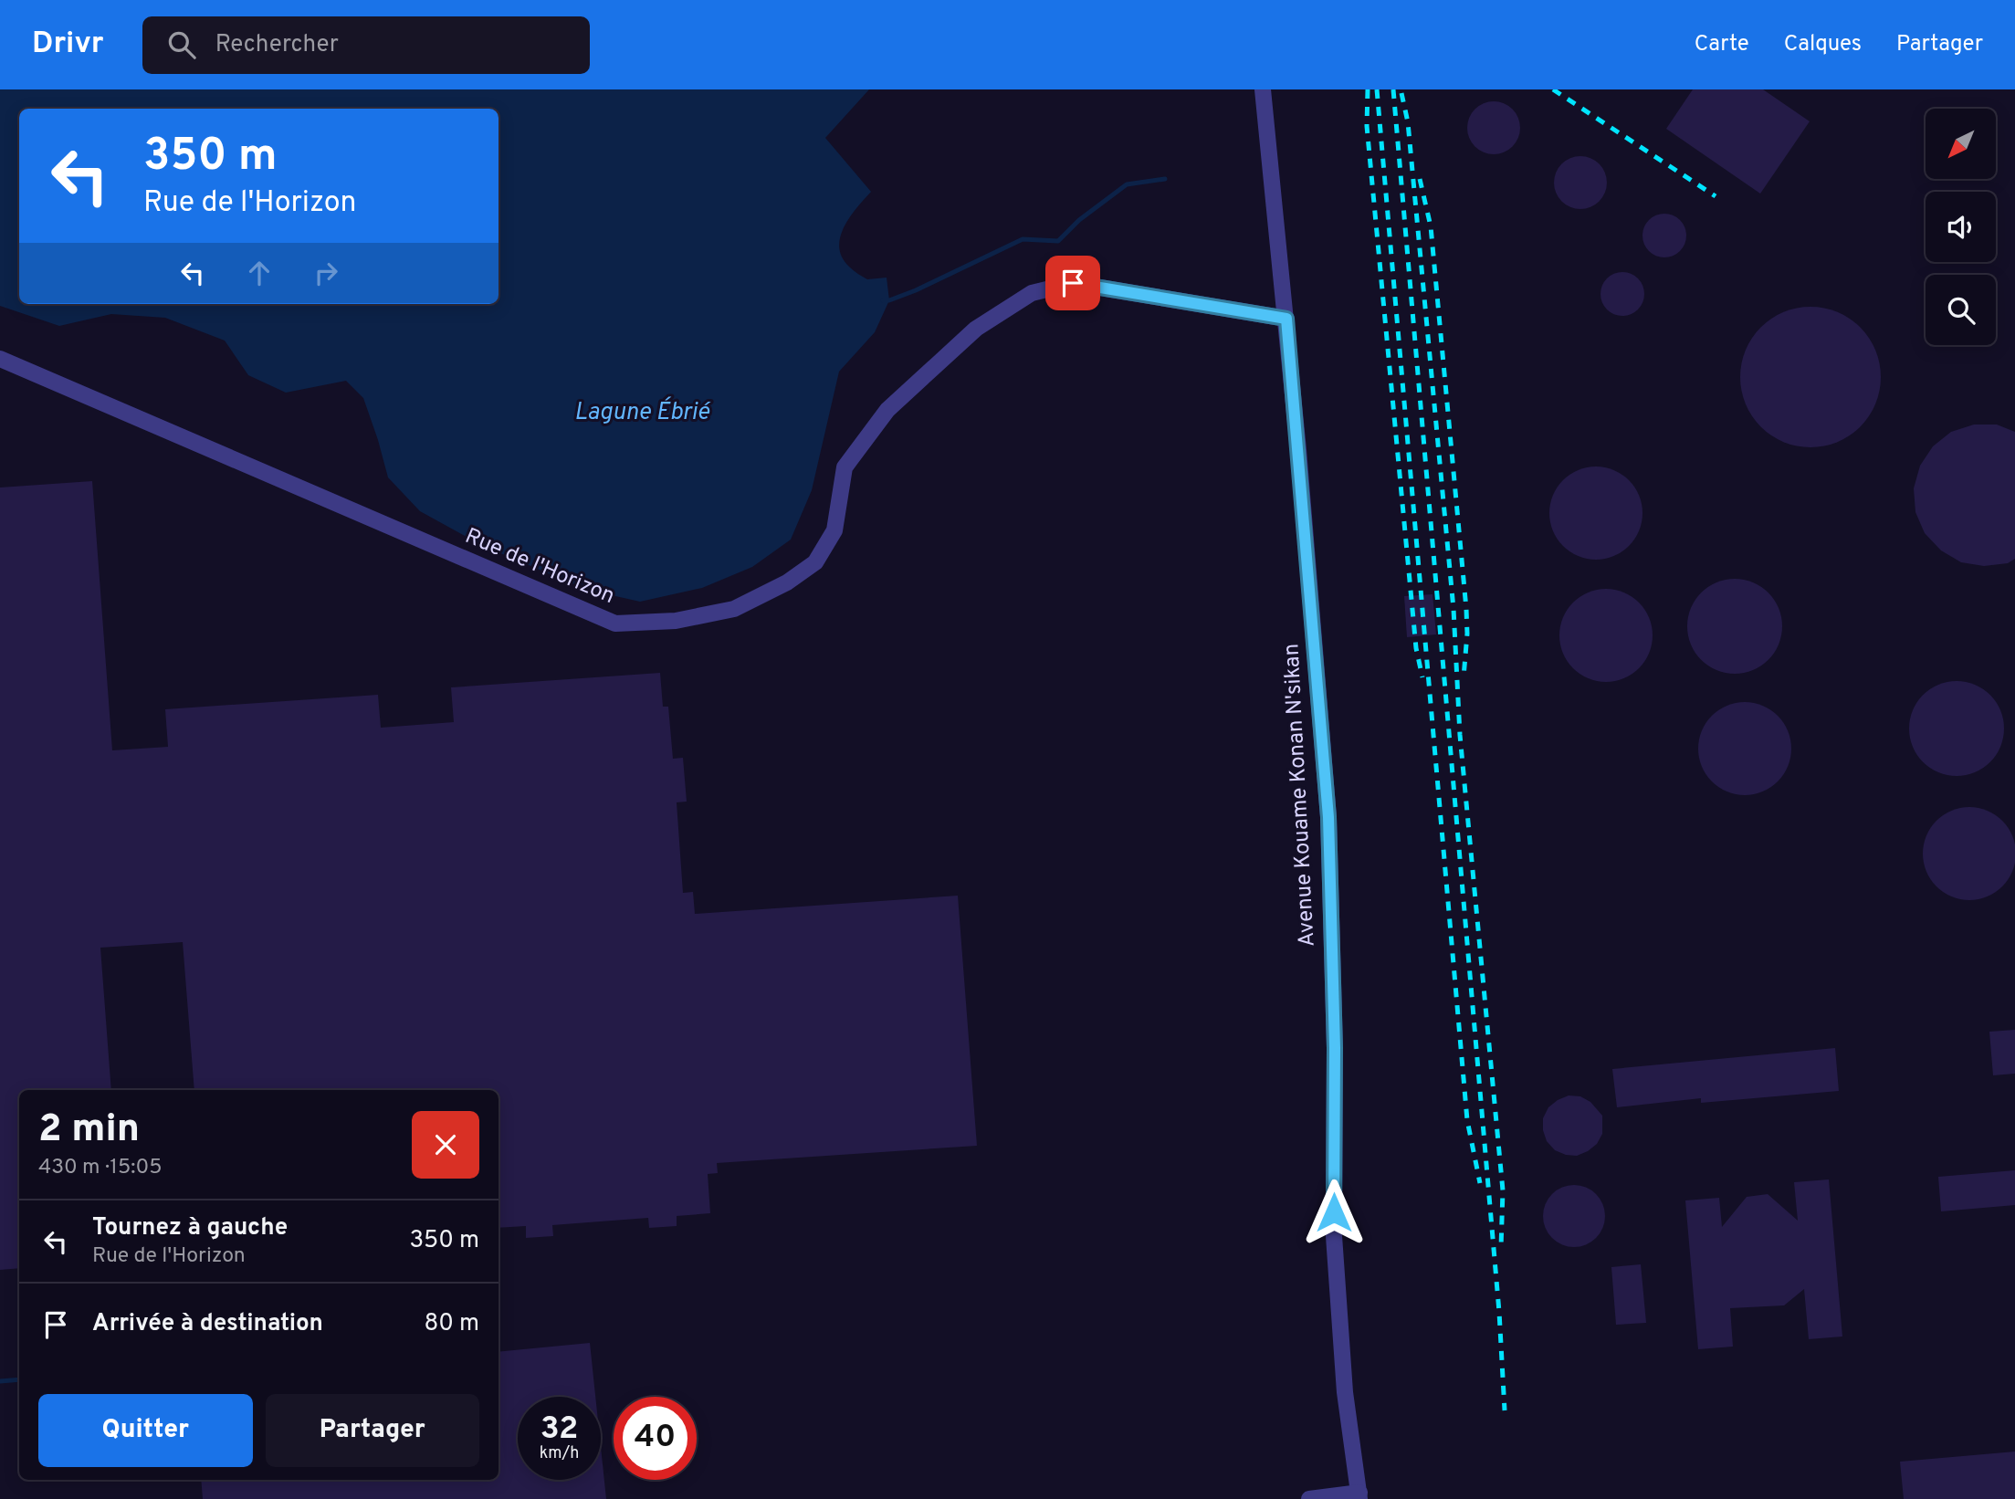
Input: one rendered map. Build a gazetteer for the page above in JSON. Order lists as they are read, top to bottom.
{
  "streets": {
    "street": ["Rue de l'Horizon", "Avenue Kouame Konan N'sikan"]
  },
  "crossings": [
    ["Rue de l'Horizon", "Avenue Kouame Konan N'sikan"]
  ],
  "water": ["Lagune Ébrié"],
  "north": "bottom left",
  "page": {
    "header": "Drivr",
    "search": "Rechercher",
    "nav": ["Carte", "Calques", "Partager"],
    "turn": ["350 m", "Rue de l'Horizon"],
    "heading": ["2 min", "430 m · 15:05"],
    "list": [
      {
        "name": "Tournez à gauche",
        "note": "Rue de l'Horizon",
        "value": "350 m"
      },
      {
        "name": "Arrivée à destination",
        "value": "80 m"
      }
    ],
    "buttons": ["Quitter", "Partager"],
    "speed": "32 km/h",
    "limit": "40"
  }
}
